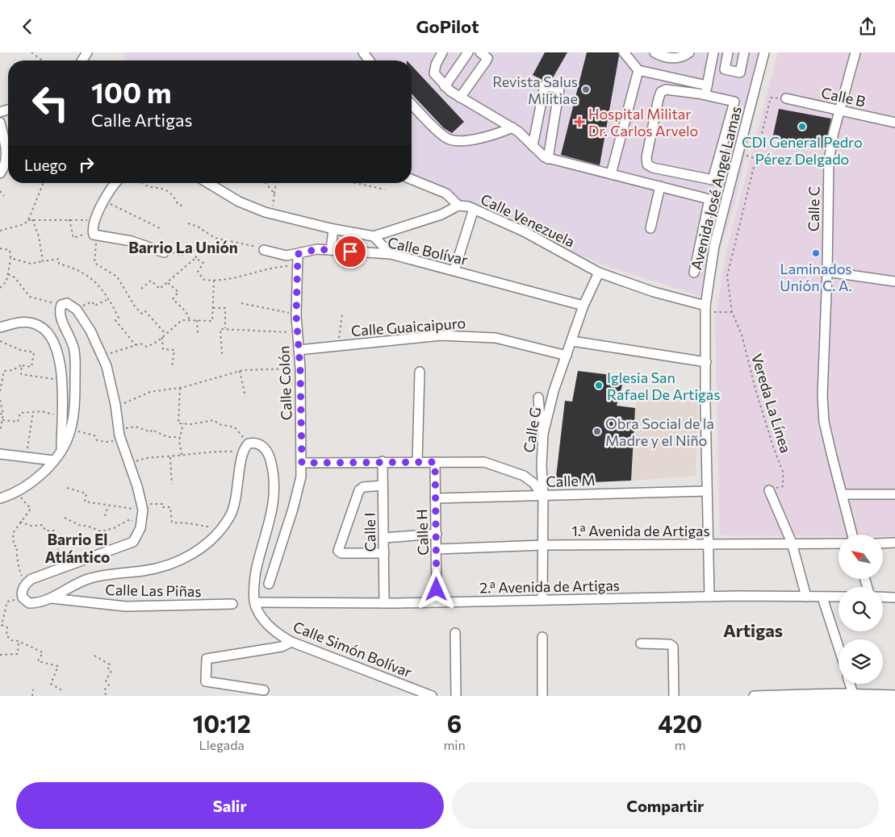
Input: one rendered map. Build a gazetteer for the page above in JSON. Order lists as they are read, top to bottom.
{
  "streets": {
    "street": [
      "Calle B",
      "Avenida José Angel Lamas",
      "Calle C",
      "Calle Venezuela",
      "Calle Bolívar",
      "Calle Guaicaipuro",
      "Calle Colón",
      "Calle G",
      "Calle M",
      "1.ª Avenida de Artigas",
      "Calle I",
      "Calle H",
      "2.ª Avenida de Artigas",
      "Calle Las Piñas",
      "Calle Simón Bolívar"
    ],
    "path": ["Vereda La Línea"]
  },
  "crossings": [
    ["Calle B", "Calle C"],
    ["Calle B", "Vereda La Línea"],
    ["Avenida José Angel Lamas", "Calle Venezuela"],
    ["Avenida José Angel Lamas", "Calle M"],
    ["Avenida José Angel Lamas", "1.ª Avenida de Artigas"],
    ["Avenida José Angel Lamas", "2.ª Avenida de Artigas"],
    ["Calle Venezuela", "Calle G"],
    ["Calle Bolívar", "Calle Colón"],
    ["Calle Bolívar", "Calle G"],
    ["Calle Guaicaipuro", "Calle Colón"],
    ["Calle Guaicaipuro", "Calle G"],
    ["Calle G", "Calle M"],
    ["Calle G", "1.ª Avenida de Artigas"],
    ["Calle G", "2.ª Avenida de Artigas"],
    ["Calle M", "Calle H"],
    ["1.ª Avenida de Artigas", "Calle H"],
    ["Calle I", "2.ª Avenida de Artigas"],
    ["Calle H", "2.ª Avenida de Artigas"],
    ["2.ª Avenida de Artigas", "Calle Simón Bolívar"]
  ],
  "districts": ["Barrio La Unión", "Barrio El Atlántico", "Artigas"],
  "places": {
    "other": [
      "Revista Salus Militiae",
      "CDI General Pedro Pérez Delgado",
      "Laminados Unión C. A.",
      "Iglesia San Rafael De Artigas",
      "Obra Social de la Madre y el Niño"
    ],
    "health": ["Hospital Militar Dr. Carlos Arvelo"]
  },
  "north": "top left",
  "page": {
    "header": "GoPilot",
    "turn": ["100 m", "Calle Artigas"],
    "then": "Luego",
    "eta": [
      "10:12",
      "Llegada",
      "6",
      "min",
      "420",
      "m"
    ],
    "buttons": ["Salir", "Compartir"]
  }
}
